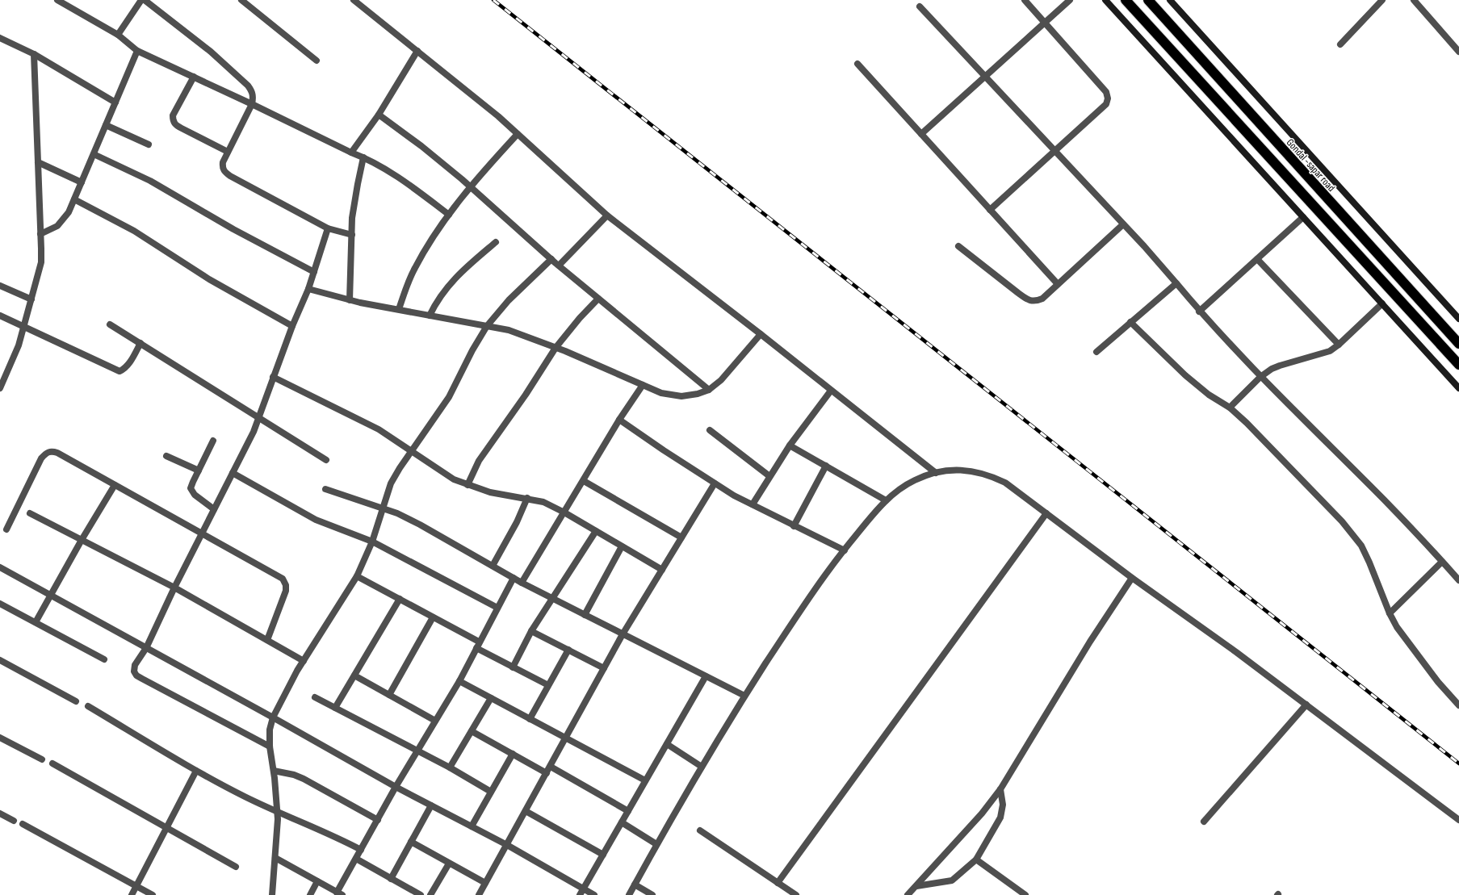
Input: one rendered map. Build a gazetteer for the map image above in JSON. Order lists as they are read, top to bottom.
{
  "streets": {
    "highway": ["Gondal -sapar road"]
  }
}
